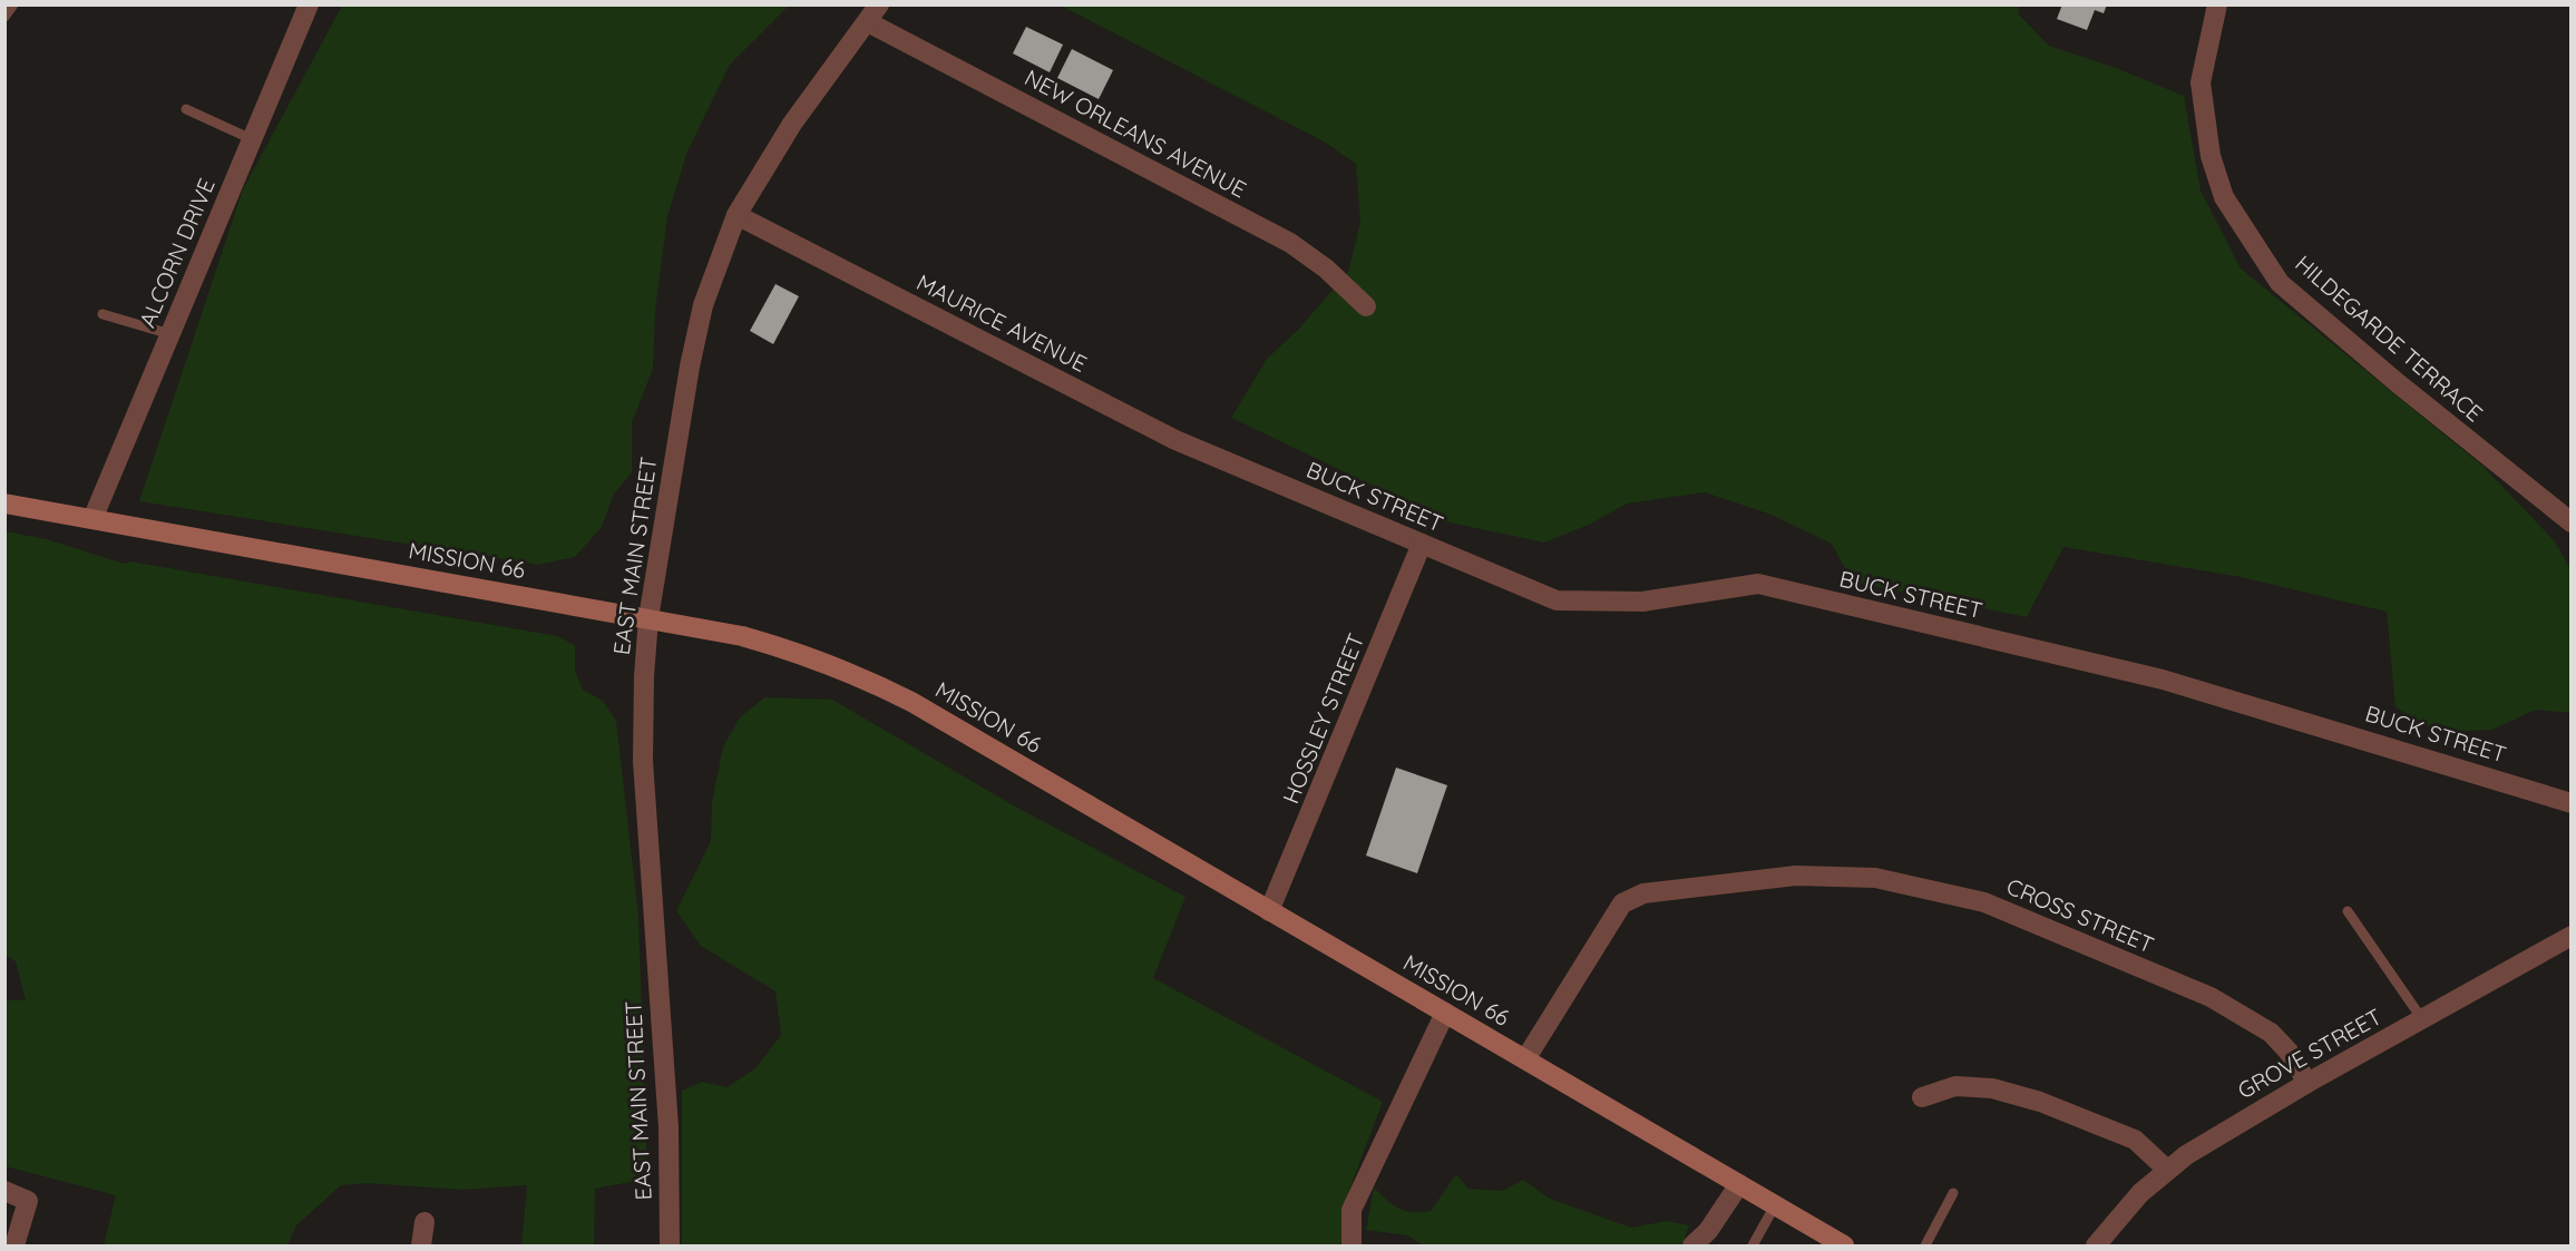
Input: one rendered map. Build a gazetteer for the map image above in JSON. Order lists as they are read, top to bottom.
{
  "streets": {
    "street": [
      "NEW ORLEANS AVENUE",
      "ALCORN DRIVE",
      "MAURICE AVENUE",
      "HILDEGARDE TERRACE",
      "BUCK STREET",
      "EAST MAIN STREET",
      "MISSION 66",
      "HOSSLEY STREET",
      "CROSS STREET",
      "GROVE STREET"
    ]
  },
  "crossings": [
    ["NEW ORLEANS AVENUE", "EAST MAIN STREET"],
    ["ALCORN DRIVE", "MISSION 66"],
    ["MAURICE AVENUE", "BUCK STREET"],
    ["MAURICE AVENUE", "EAST MAIN STREET"],
    ["BUCK STREET", "HOSSLEY STREET"],
    ["EAST MAIN STREET", "MISSION 66"],
    ["MISSION 66", "HOSSLEY STREET"],
    ["MISSION 66", "CROSS STREET"],
    ["CROSS STREET", "GROVE STREET"]
  ]
}
